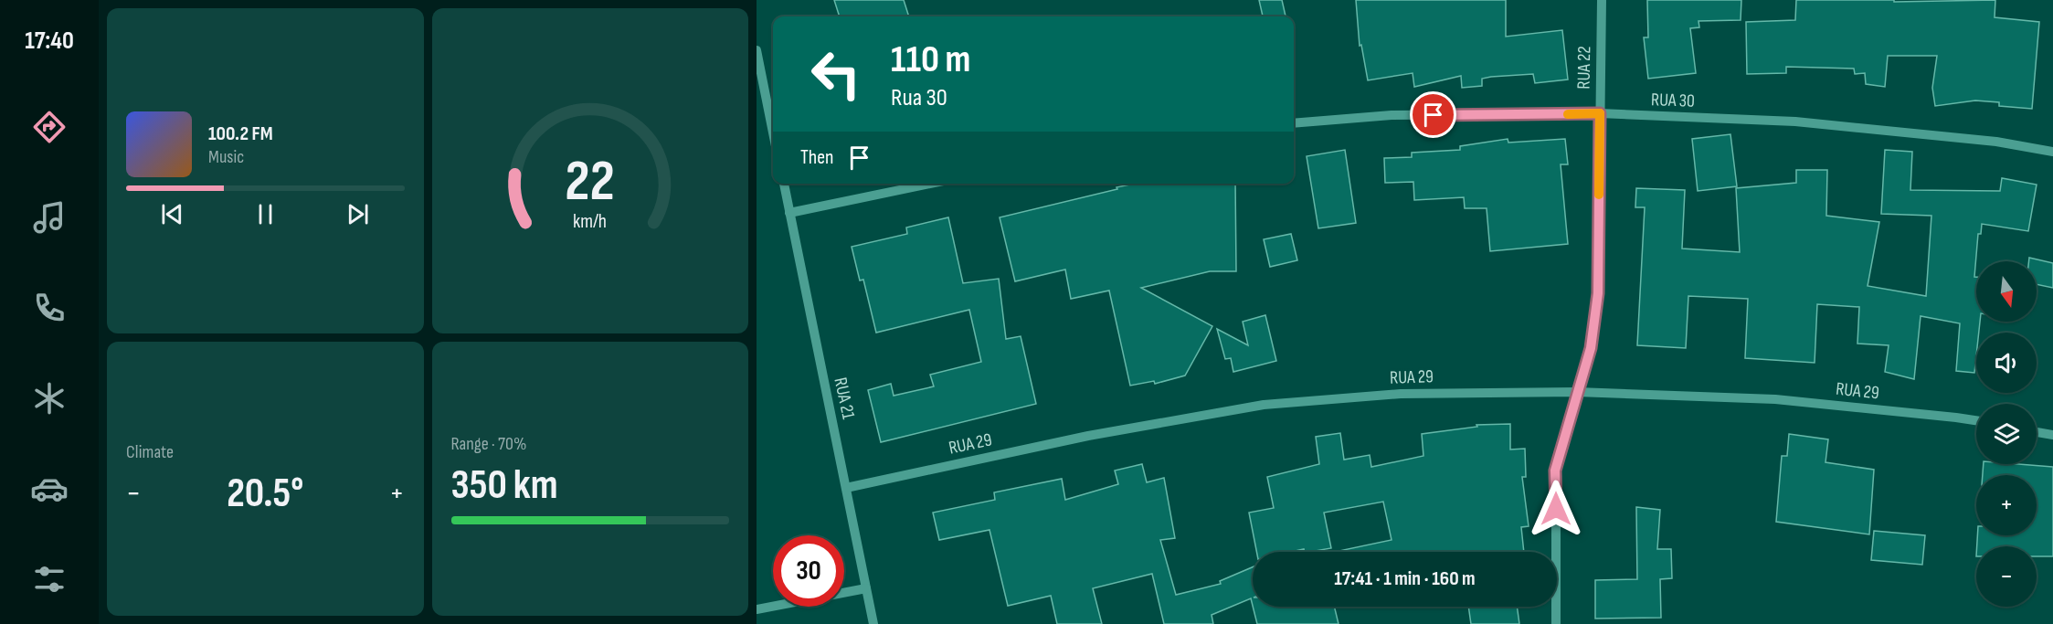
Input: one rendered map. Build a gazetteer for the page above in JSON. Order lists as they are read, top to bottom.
{
  "streets": {
    "street": [
      "RUA 22",
      "RUA 30",
      "RUA 29",
      "RUA 21"
    ]
  },
  "crossings": [
    ["RUA 22", "RUA 30"],
    ["RUA 22", "RUA 29"],
    ["RUA 29", "RUA 21"]
  ],
  "north": "bottom",
  "page": {
    "tabs": "17:40",
    "turn": ["110 m", "Rua 30"],
    "song": ["100.2 FM", "Music"],
    "then": "Then",
    "map_buttons": ["+", "−"],
    "tile": [
      "Climate",
      ["Range · 70%", "350 km"]
    ],
    "heat": ["−", "20.5°", "+"],
    "limit": "30",
    "trip": "17:41 · 1 min · 160 m",
    "gauge": ["22", "km/h"]
  }
}
